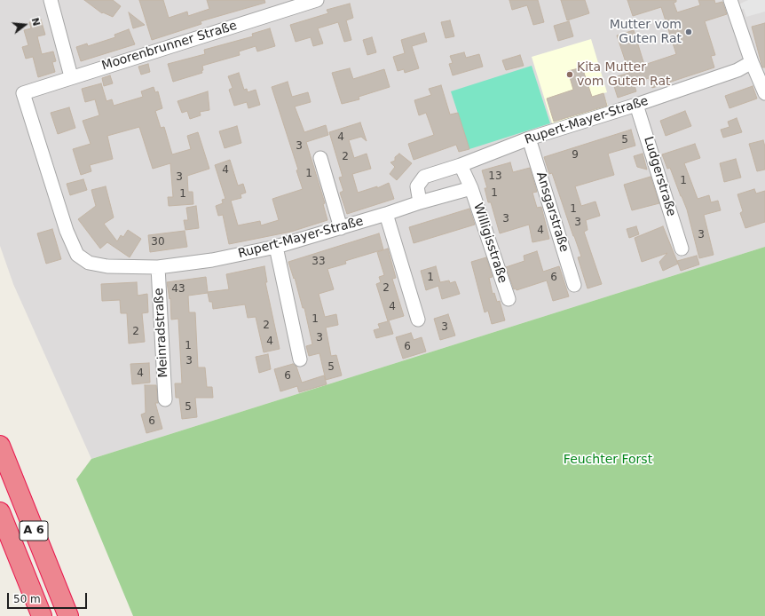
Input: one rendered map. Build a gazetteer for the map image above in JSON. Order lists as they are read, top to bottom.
{
  "streets": {
    "highway": ["A 6"],
    "street": [
      "Moorenbrunner Straße",
      "Rupert-Mayer-Straße",
      "Ludgerstraße",
      "Ansgarstraße",
      "Willigisstraße",
      "Meinradstraße"
    ]
  },
  "crossings": [
    ["Moorenbrunner Straße", "Rupert-Mayer-Straße"],
    ["Rupert-Mayer-Straße", "Ludgerstraße"],
    ["Rupert-Mayer-Straße", "Ansgarstraße"],
    ["Rupert-Mayer-Straße", "Willigisstraße"],
    ["Rupert-Mayer-Straße", "Meinradstraße"]
  ],
  "parks": ["Feuchter Forst"],
  "places": ["Mutter vom Guten Rat", "Kita Mutter vom Guten Rat"],
  "house_numbers": [
    "4",
    "5",
    "3",
    "9",
    "2",
    "4",
    "1",
    "13",
    "3",
    "1",
    "1",
    "1",
    "1",
    "3",
    "3",
    "4",
    "3",
    "30",
    "33",
    "1",
    "6",
    "2",
    "43",
    "4",
    "1",
    "2",
    "3",
    "2",
    "3",
    "4",
    "1",
    "6",
    "3",
    "5",
    "4",
    "6",
    "5",
    "6"
  ],
  "scale_bar": "50 m",
  "north": "right"
}
